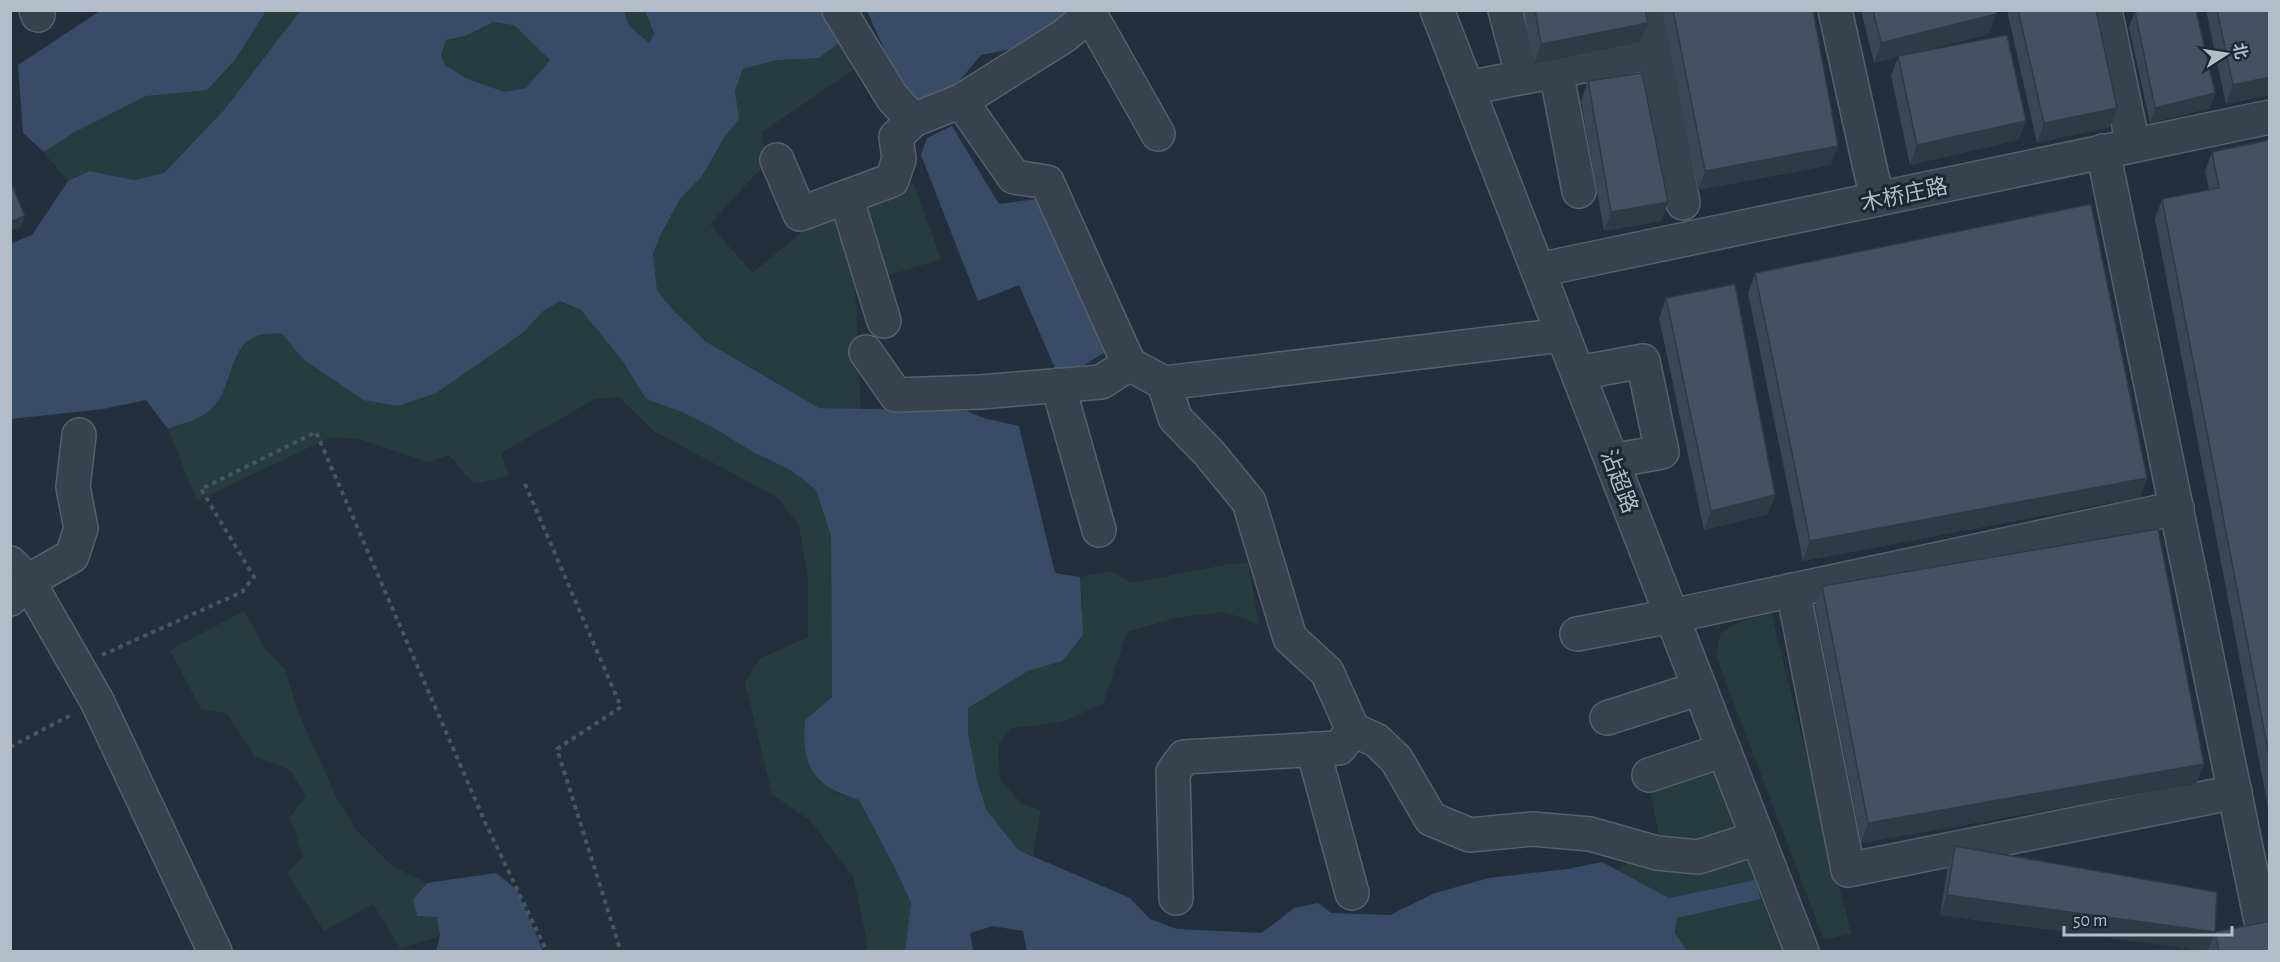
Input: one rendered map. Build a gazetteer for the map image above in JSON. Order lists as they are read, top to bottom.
{
  "streets": {
    "street": ["木桥庄路", "沾超路"]
  },
  "crossings": [
    ["木桥庄路", "沾超路"]
  ],
  "scale_bar": "50 m",
  "north": "right"
}
